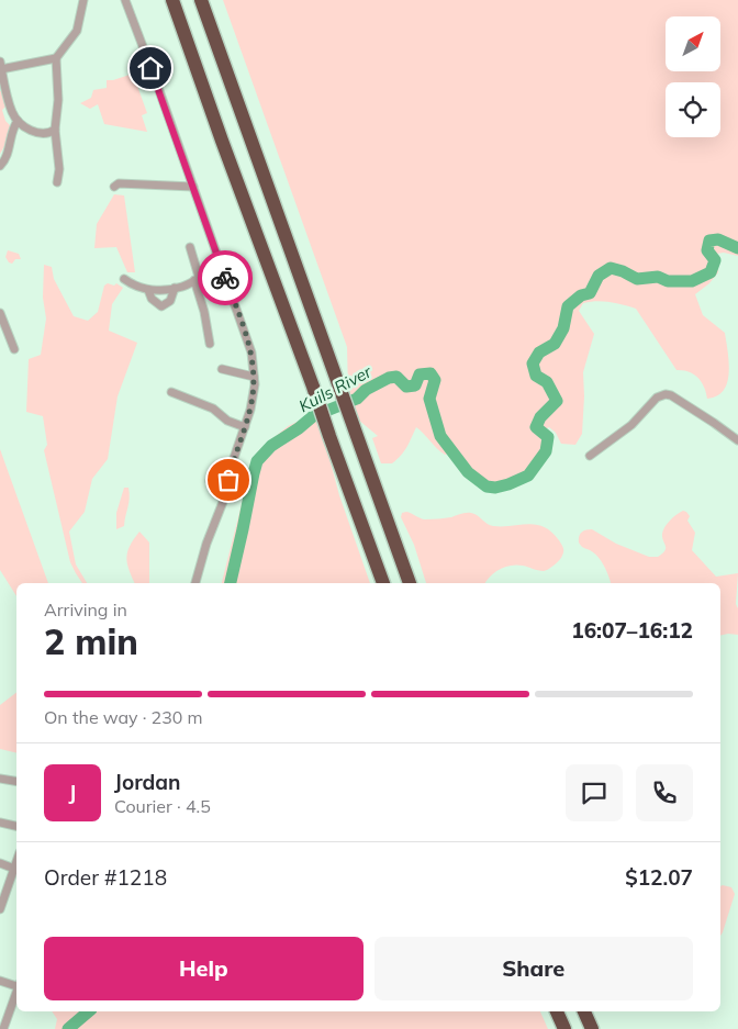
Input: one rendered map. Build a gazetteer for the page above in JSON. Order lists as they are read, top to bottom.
{
  "water": ["Kuils River"],
  "north": "top right",
  "page": {
    "heading": ["2 min", "Arriving in", "16:07–16:12"],
    "panel": [
      "Jordan",
      "Courier · 4.5",
      "Order #1218",
      "$12.07"
    ],
    "bar": "On the way · 230 m",
    "round": "J",
    "buttons": ["Help", "Share"]
  }
}
